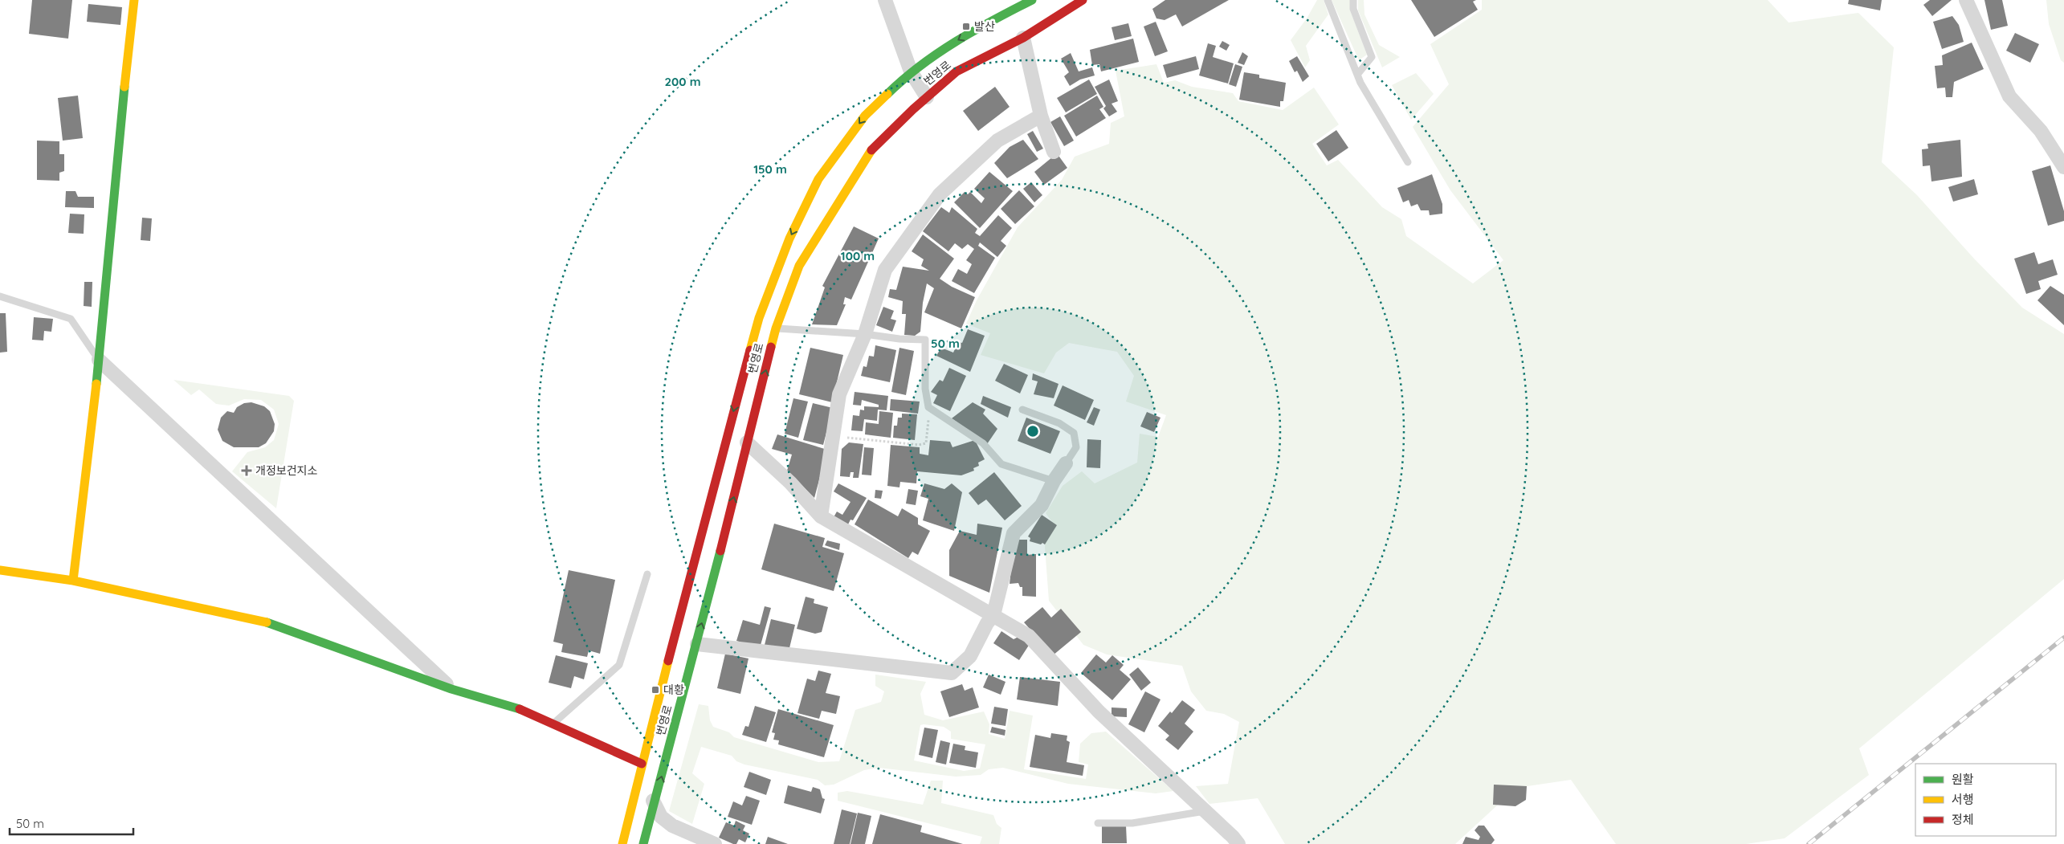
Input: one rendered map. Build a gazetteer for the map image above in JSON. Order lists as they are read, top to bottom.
{
  "streets": {
    "main road": ["번영로"]
  },
  "places": {
    "transit": ["발산", "대황"],
    "health": ["개정보건지소"]
  },
  "legend": ["원활", "서행", "정체"],
  "scale_bar": "50 m",
  "rings": [
    "200 m",
    "150 m",
    "100 m",
    "50 m"
  ]
}
